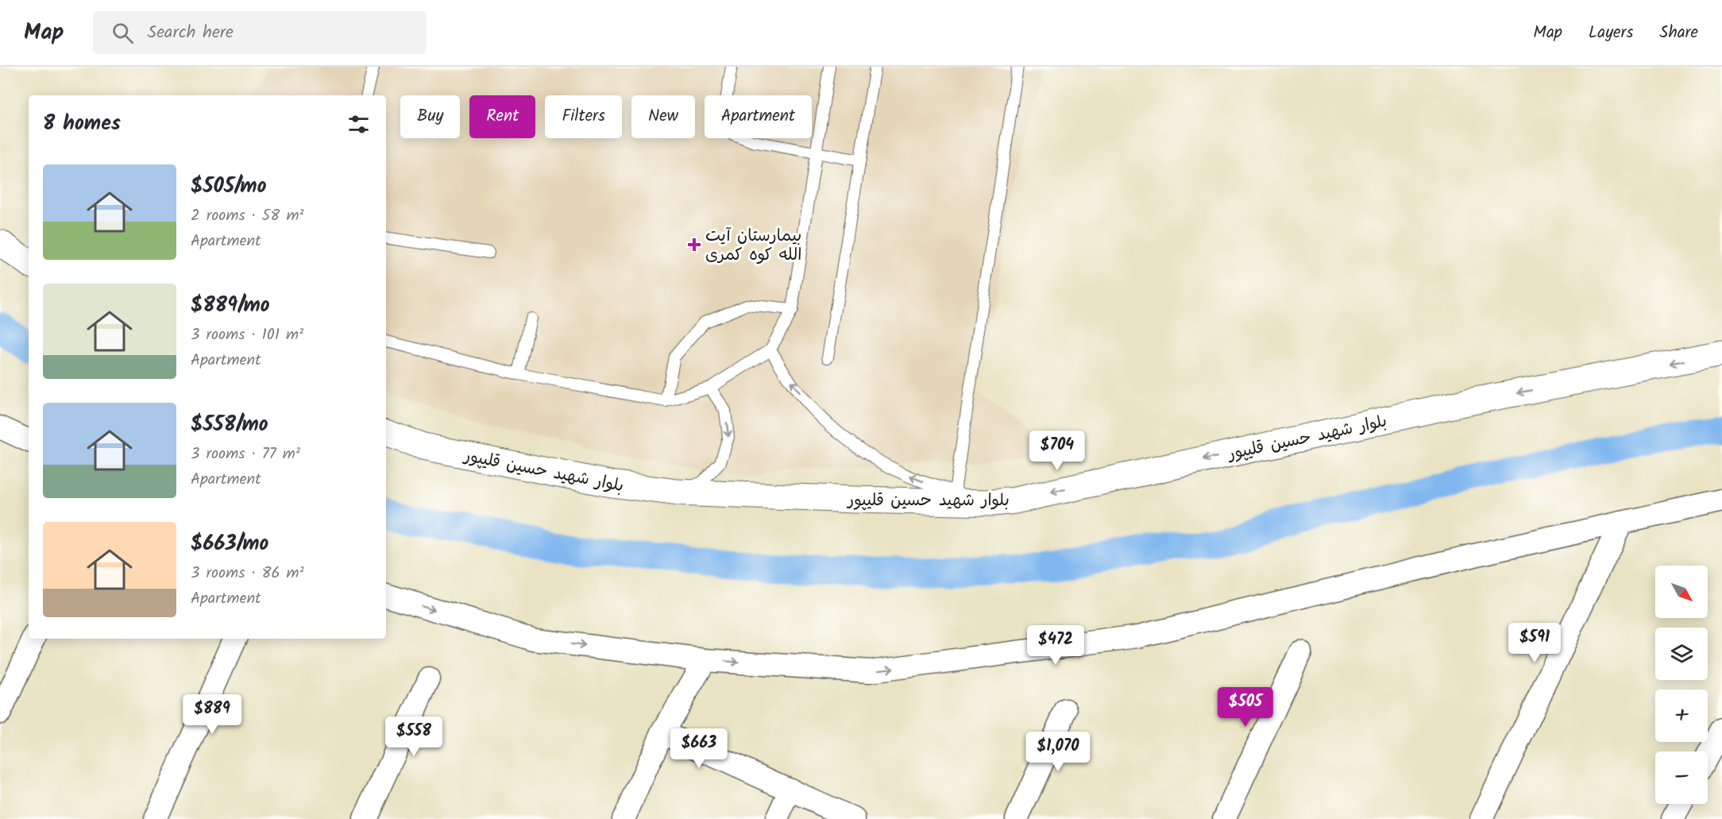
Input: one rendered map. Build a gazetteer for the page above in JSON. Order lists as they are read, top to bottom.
{
  "streets": {
    "street": ["بلوار شهید حسین قلیپور"]
  },
  "places": {
    "health": ["بیمارستان آیت الله کوه کمری"]
  },
  "north": "bottom right",
  "page": {
    "header": "Map",
    "search": "Search here",
    "nav": ["Map", "Layers", "Share"],
    "chip": [
      "Buy",
      "Rent",
      "Filters",
      "New",
      "Apartment"
    ],
    "heading": "8 homes",
    "list": [
      {
        "name": "$505/mo",
        "note": "2 rooms · 58 m² · Apartment"
      },
      {
        "name": "$889/mo",
        "note": "3 rooms · 101 m² · Apartment"
      },
      {
        "name": "$558/mo",
        "note": "3 rooms · 77 m² · Apartment"
      },
      {
        "name": "$663/mo",
        "note": "3 rooms · 86 m² · Apartment"
      }
    ],
    "price": [
      "$704",
      "$591",
      "$472",
      "$505",
      "$889",
      "$558",
      "$663",
      "$1,070"
    ],
    "map_buttons": ["+", "−"]
  }
}
